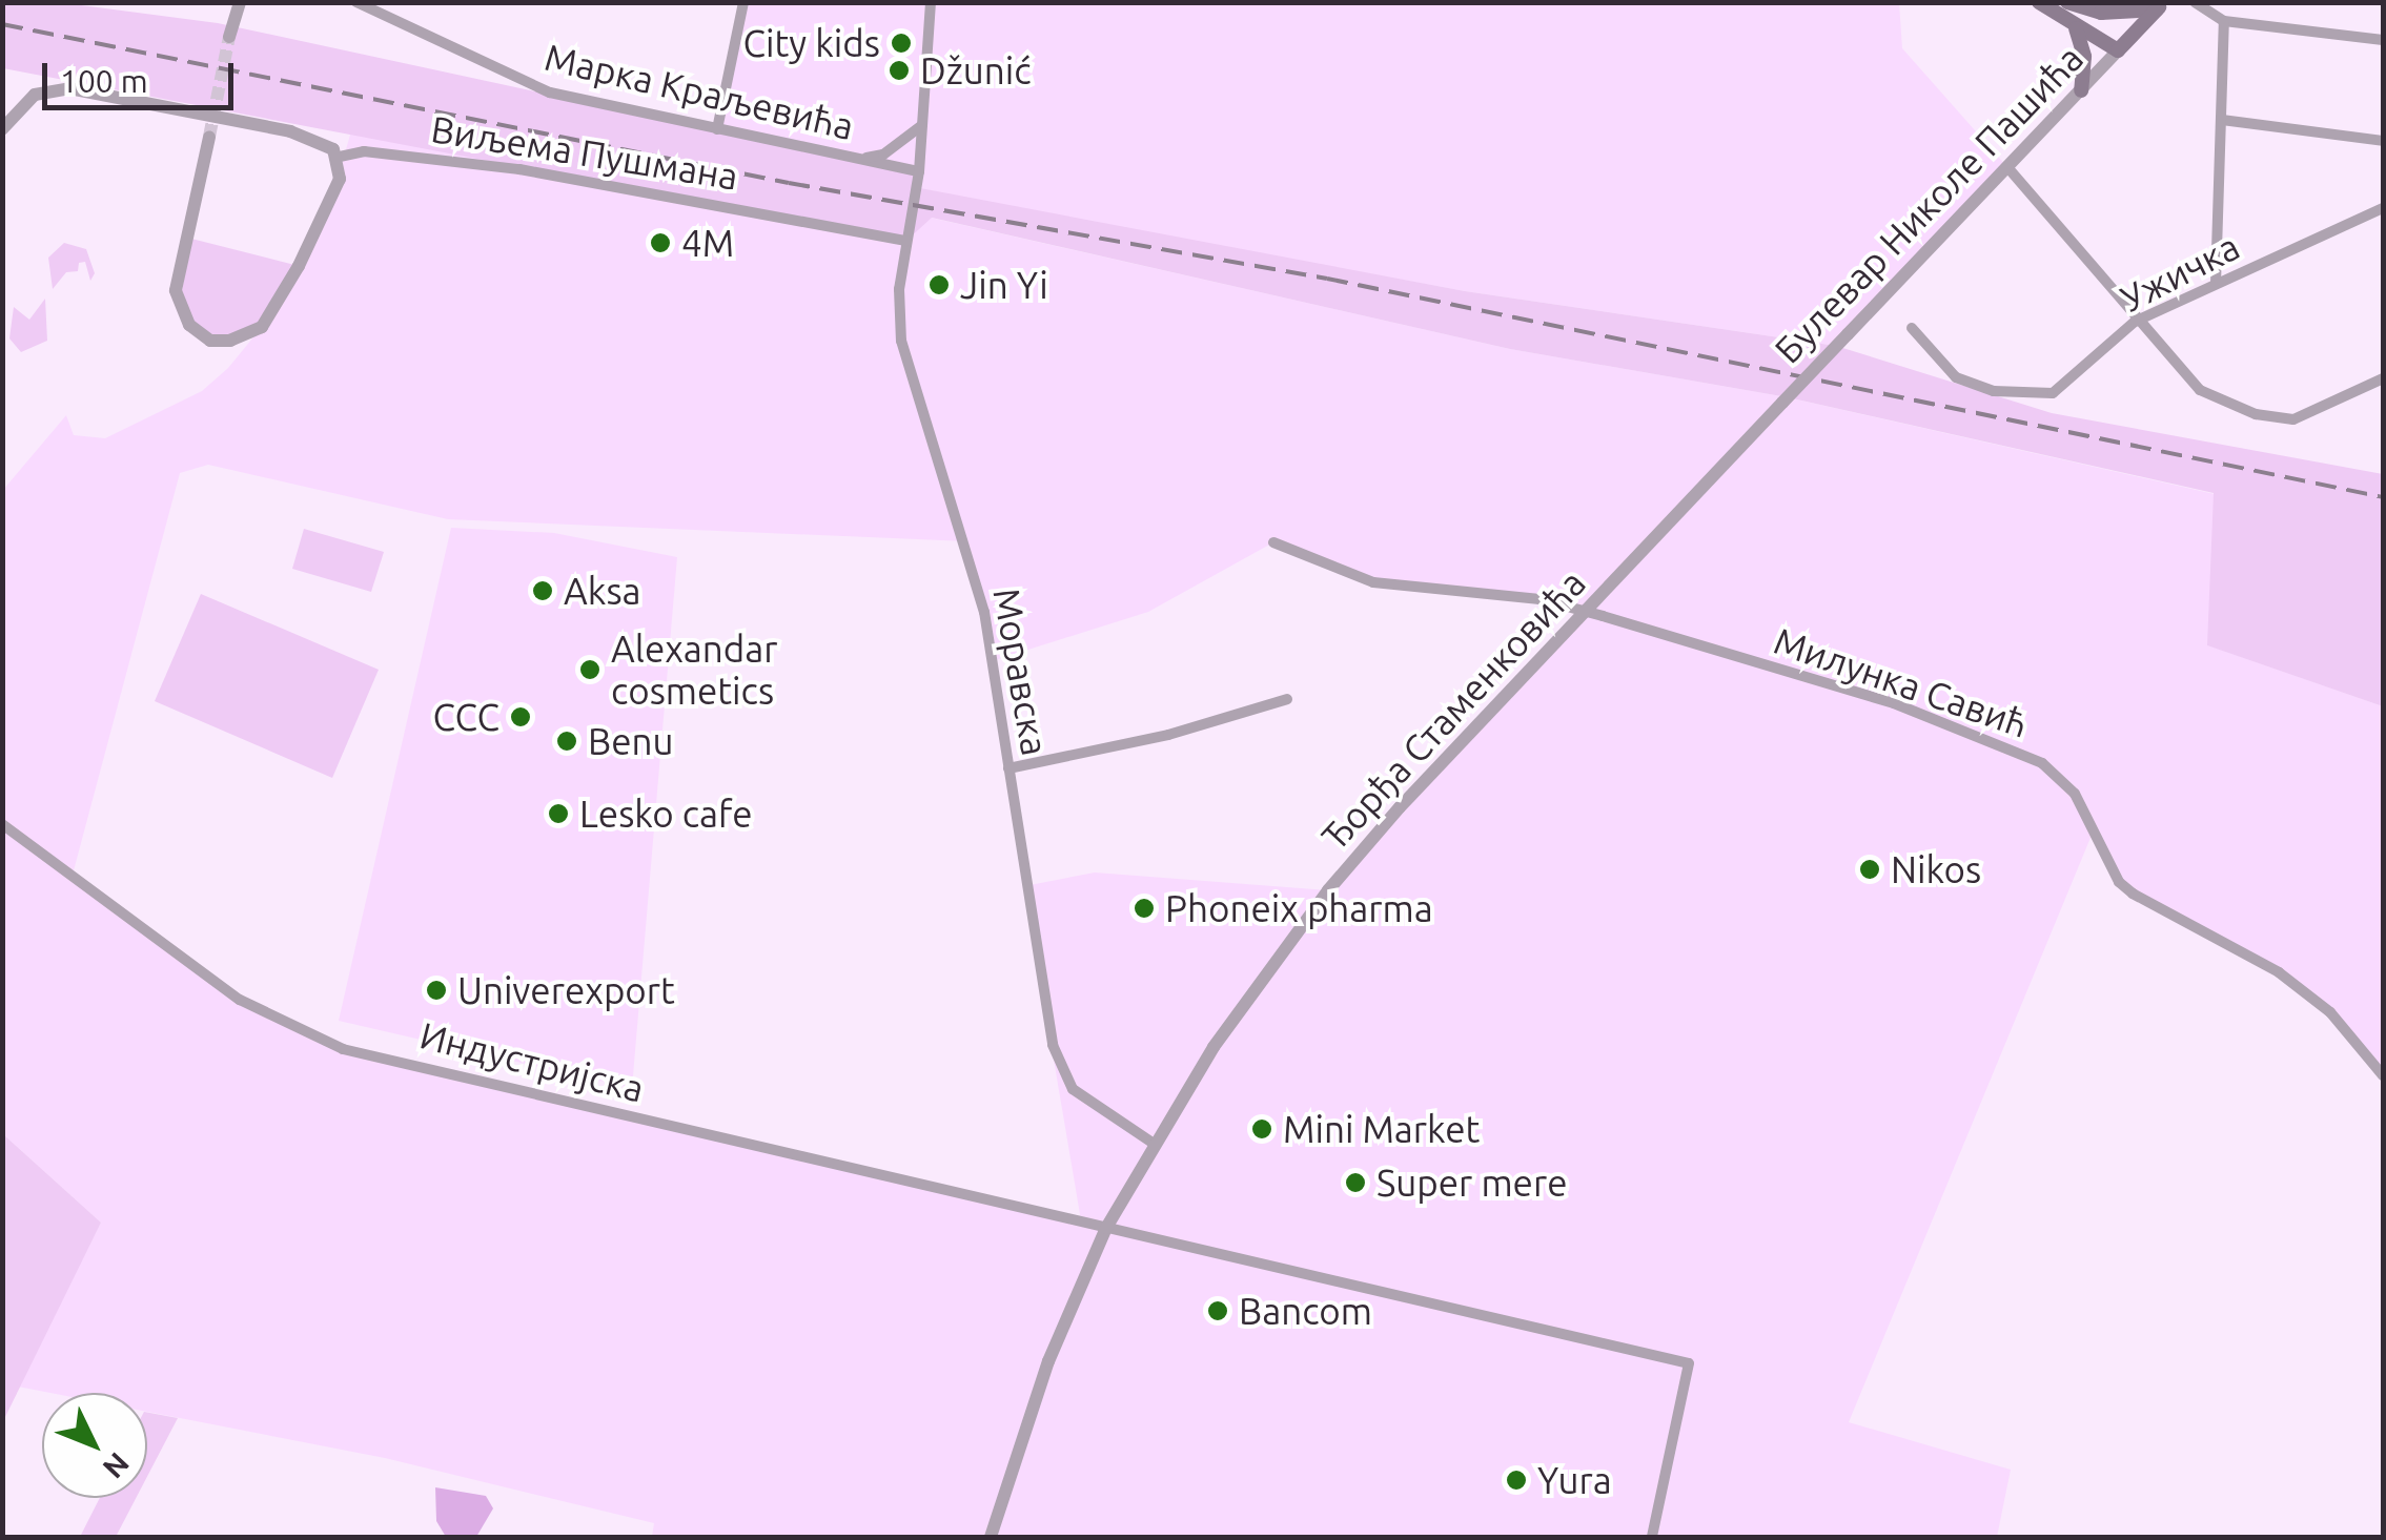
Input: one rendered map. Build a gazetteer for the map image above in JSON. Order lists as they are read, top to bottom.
{
  "streets": {
    "main road": ["Булевар Николе Пашића"],
    "street": [
      "Марка Краљевића",
      "Виљема Пушмана",
      "Ужичка",
      "Моравска",
      "Милунка Савић",
      "Ђорђа Стаменковића",
      "Индустријска"
    ]
  },
  "crossings": [
    ["Марка Краљевића", "Моравска"],
    ["Виљема Пушмана", "Моравска"],
    ["Булевар Николе Пашића", "Ђорђа Стаменковића"],
    ["Моравска", "Ђорђа Стаменковића"],
    ["Милунка Савић", "Ђорђа Стаменковића"],
    ["Ђорђа Стаменковића", "Индустријска"]
  ],
  "places": [
    "City kids",
    "Džunić",
    "4M",
    "Jin Yi",
    "Aksa",
    "Alexandar cosmetics",
    "CCC",
    "Benu",
    "Lesko cafe",
    "Nikos",
    "Phoneix pharma",
    "Univerexport",
    "Mini Market",
    "Super mere",
    "Bancom",
    "Yura"
  ],
  "scale_bar": "100 m",
  "north": "bottom right"
}
